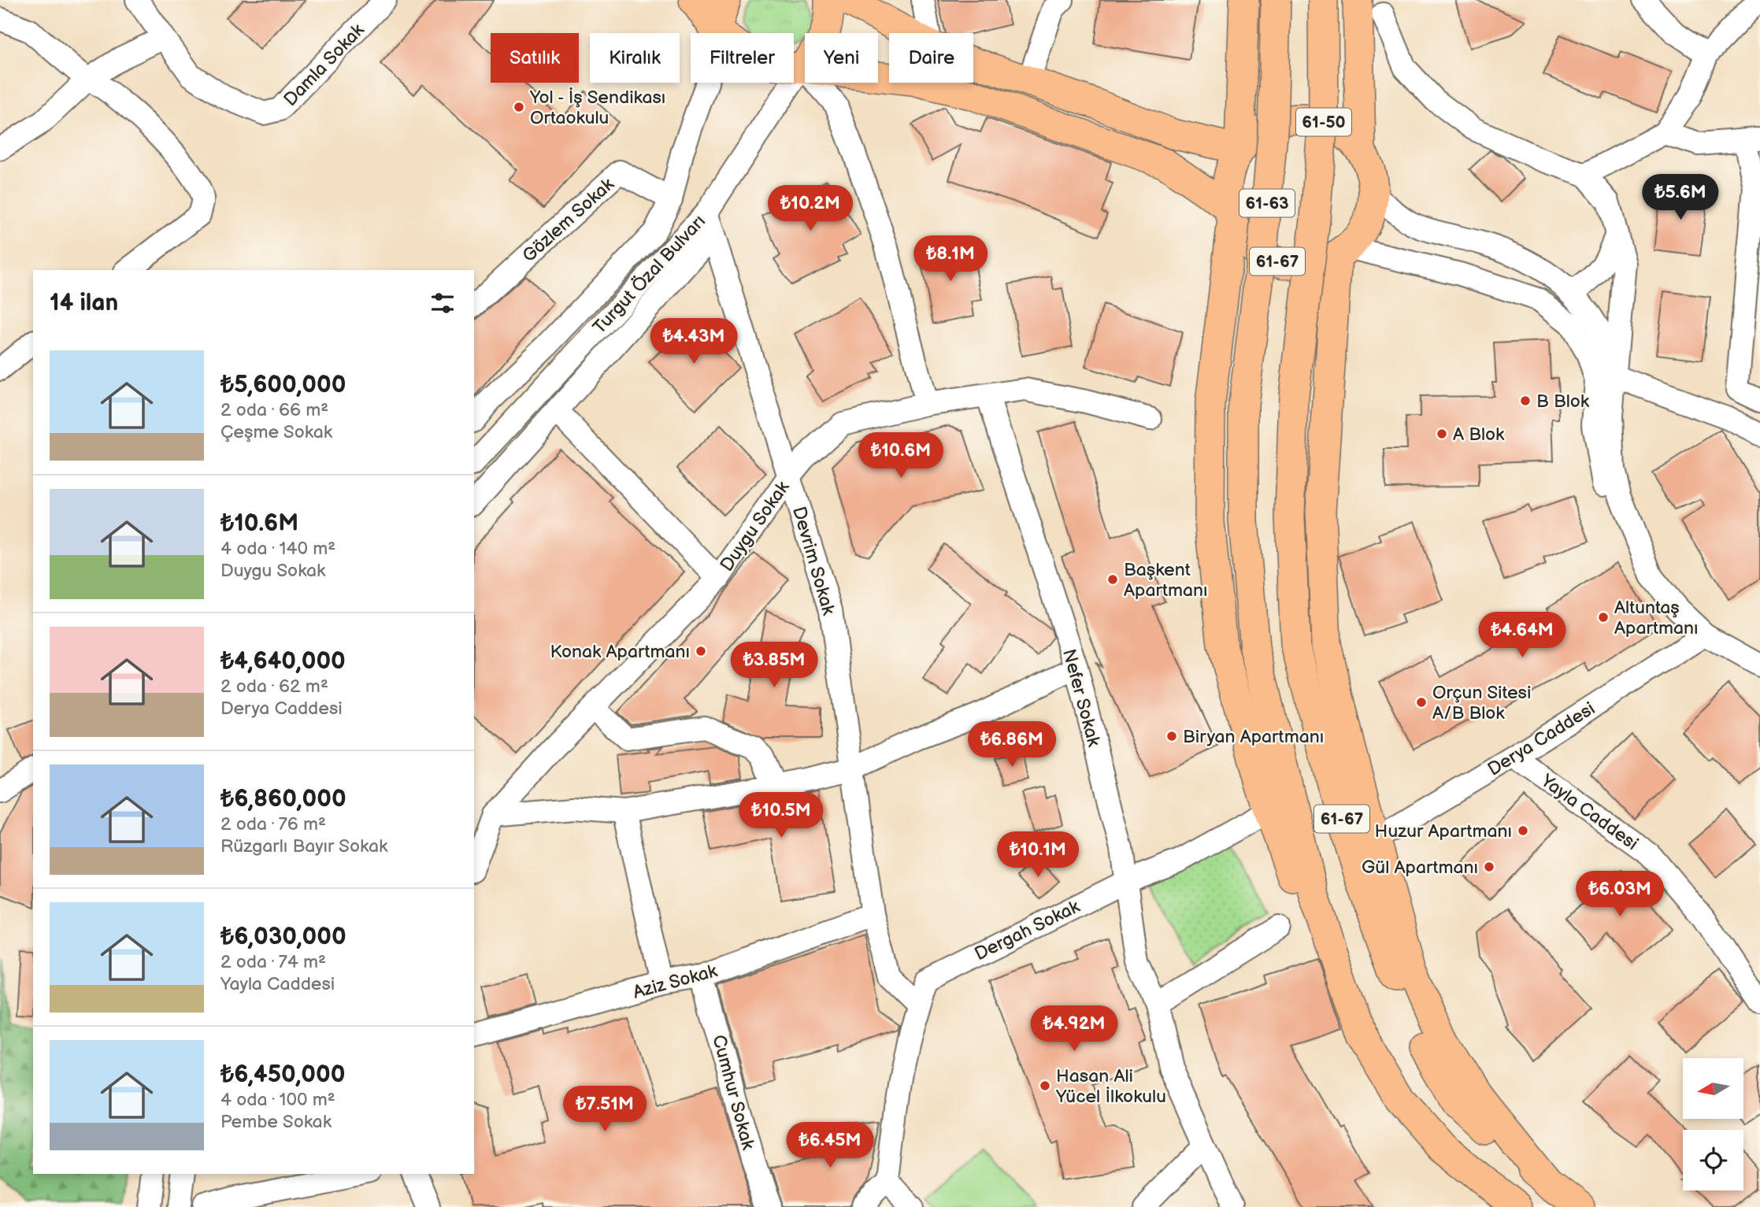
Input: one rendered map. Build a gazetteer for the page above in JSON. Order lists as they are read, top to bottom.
{
  "streets": {
    "main road": ["61-50", "61-63", "61-67"],
    "street": [
      "Damla Sokak",
      "Gözlem Sokak",
      "Turgut Özal Bulvarı",
      "Duygu Sokak",
      "Devrim Sokak",
      "Nefer Sokak",
      "Derya Caddesi",
      "Yayla Caddesi",
      "Dergah Sokak",
      "Aziz Sokak",
      "Cumhur Sokak"
    ]
  },
  "crossings": [
    ["61-50", "61-63"],
    ["61-50", "61-67"],
    ["61-63", "61-67"],
    ["Gözlem Sokak", "Turgut Özal Bulvarı"],
    ["61-67", "Derya Caddesi"],
    ["61-67", "Dergah Sokak"],
    ["Turgut Özal Bulvarı", "Devrim Sokak"],
    ["Duygu Sokak", "Devrim Sokak"],
    ["Duygu Sokak", "Nefer Sokak"],
    ["Devrim Sokak", "Dergah Sokak"],
    ["Devrim Sokak", "Aziz Sokak"],
    ["Nefer Sokak", "Dergah Sokak"],
    ["Derya Caddesi", "Yayla Caddesi"],
    ["Aziz Sokak", "Cumhur Sokak"]
  ],
  "places": [
    "Yol - İş Sendikası Ortaokulu",
    "B Blok",
    "A Blok",
    "Başkent Apartmanı",
    "Altuntaş Apartmanı",
    "Konak Apartmanı",
    "Orçun Sitesi A/B Blok",
    "Biryan Apartmanı",
    "Huzur Apartmanı",
    "Gül Apartmanı",
    "Hasan Ali Yücel İlkokulu"
  ],
  "north": "left",
  "page": {
    "chip": [
      "Satılık",
      "Kiralık",
      "Filtreler",
      "Yeni",
      "Daire"
    ],
    "price": [
      "₺5.6M",
      "₺10.2M",
      "₺8.1M",
      "₺4.43M",
      "₺10.6M",
      "₺4.64M",
      "₺3.85M",
      "₺6.86M",
      "₺10.5M",
      "₺10.1M",
      "₺6.03M",
      "₺4.92M",
      "₺7.51M",
      "₺6.45M"
    ],
    "heading": "14 ilan",
    "list": [
      {
        "name": "₺5,600,000",
        "note": "2 oda · 66 m² · Çeşme Sokak"
      },
      {
        "name": "₺10.6M",
        "note": "4 oda · 140 m² · Duygu Sokak"
      },
      {
        "name": "₺4,640,000",
        "note": "2 oda · 62 m² · Derya Caddesi"
      },
      {
        "name": "₺6,860,000",
        "note": "2 oda · 76 m² · Rüzgarlı Bayır Sokak"
      },
      {
        "name": "₺6,030,000",
        "note": "2 oda · 74 m² · Yayla Caddesi"
      },
      {
        "name": "₺6,450,000",
        "note": "4 oda · 100 m² · Pembe Sokak"
      }
    ]
  }
}
